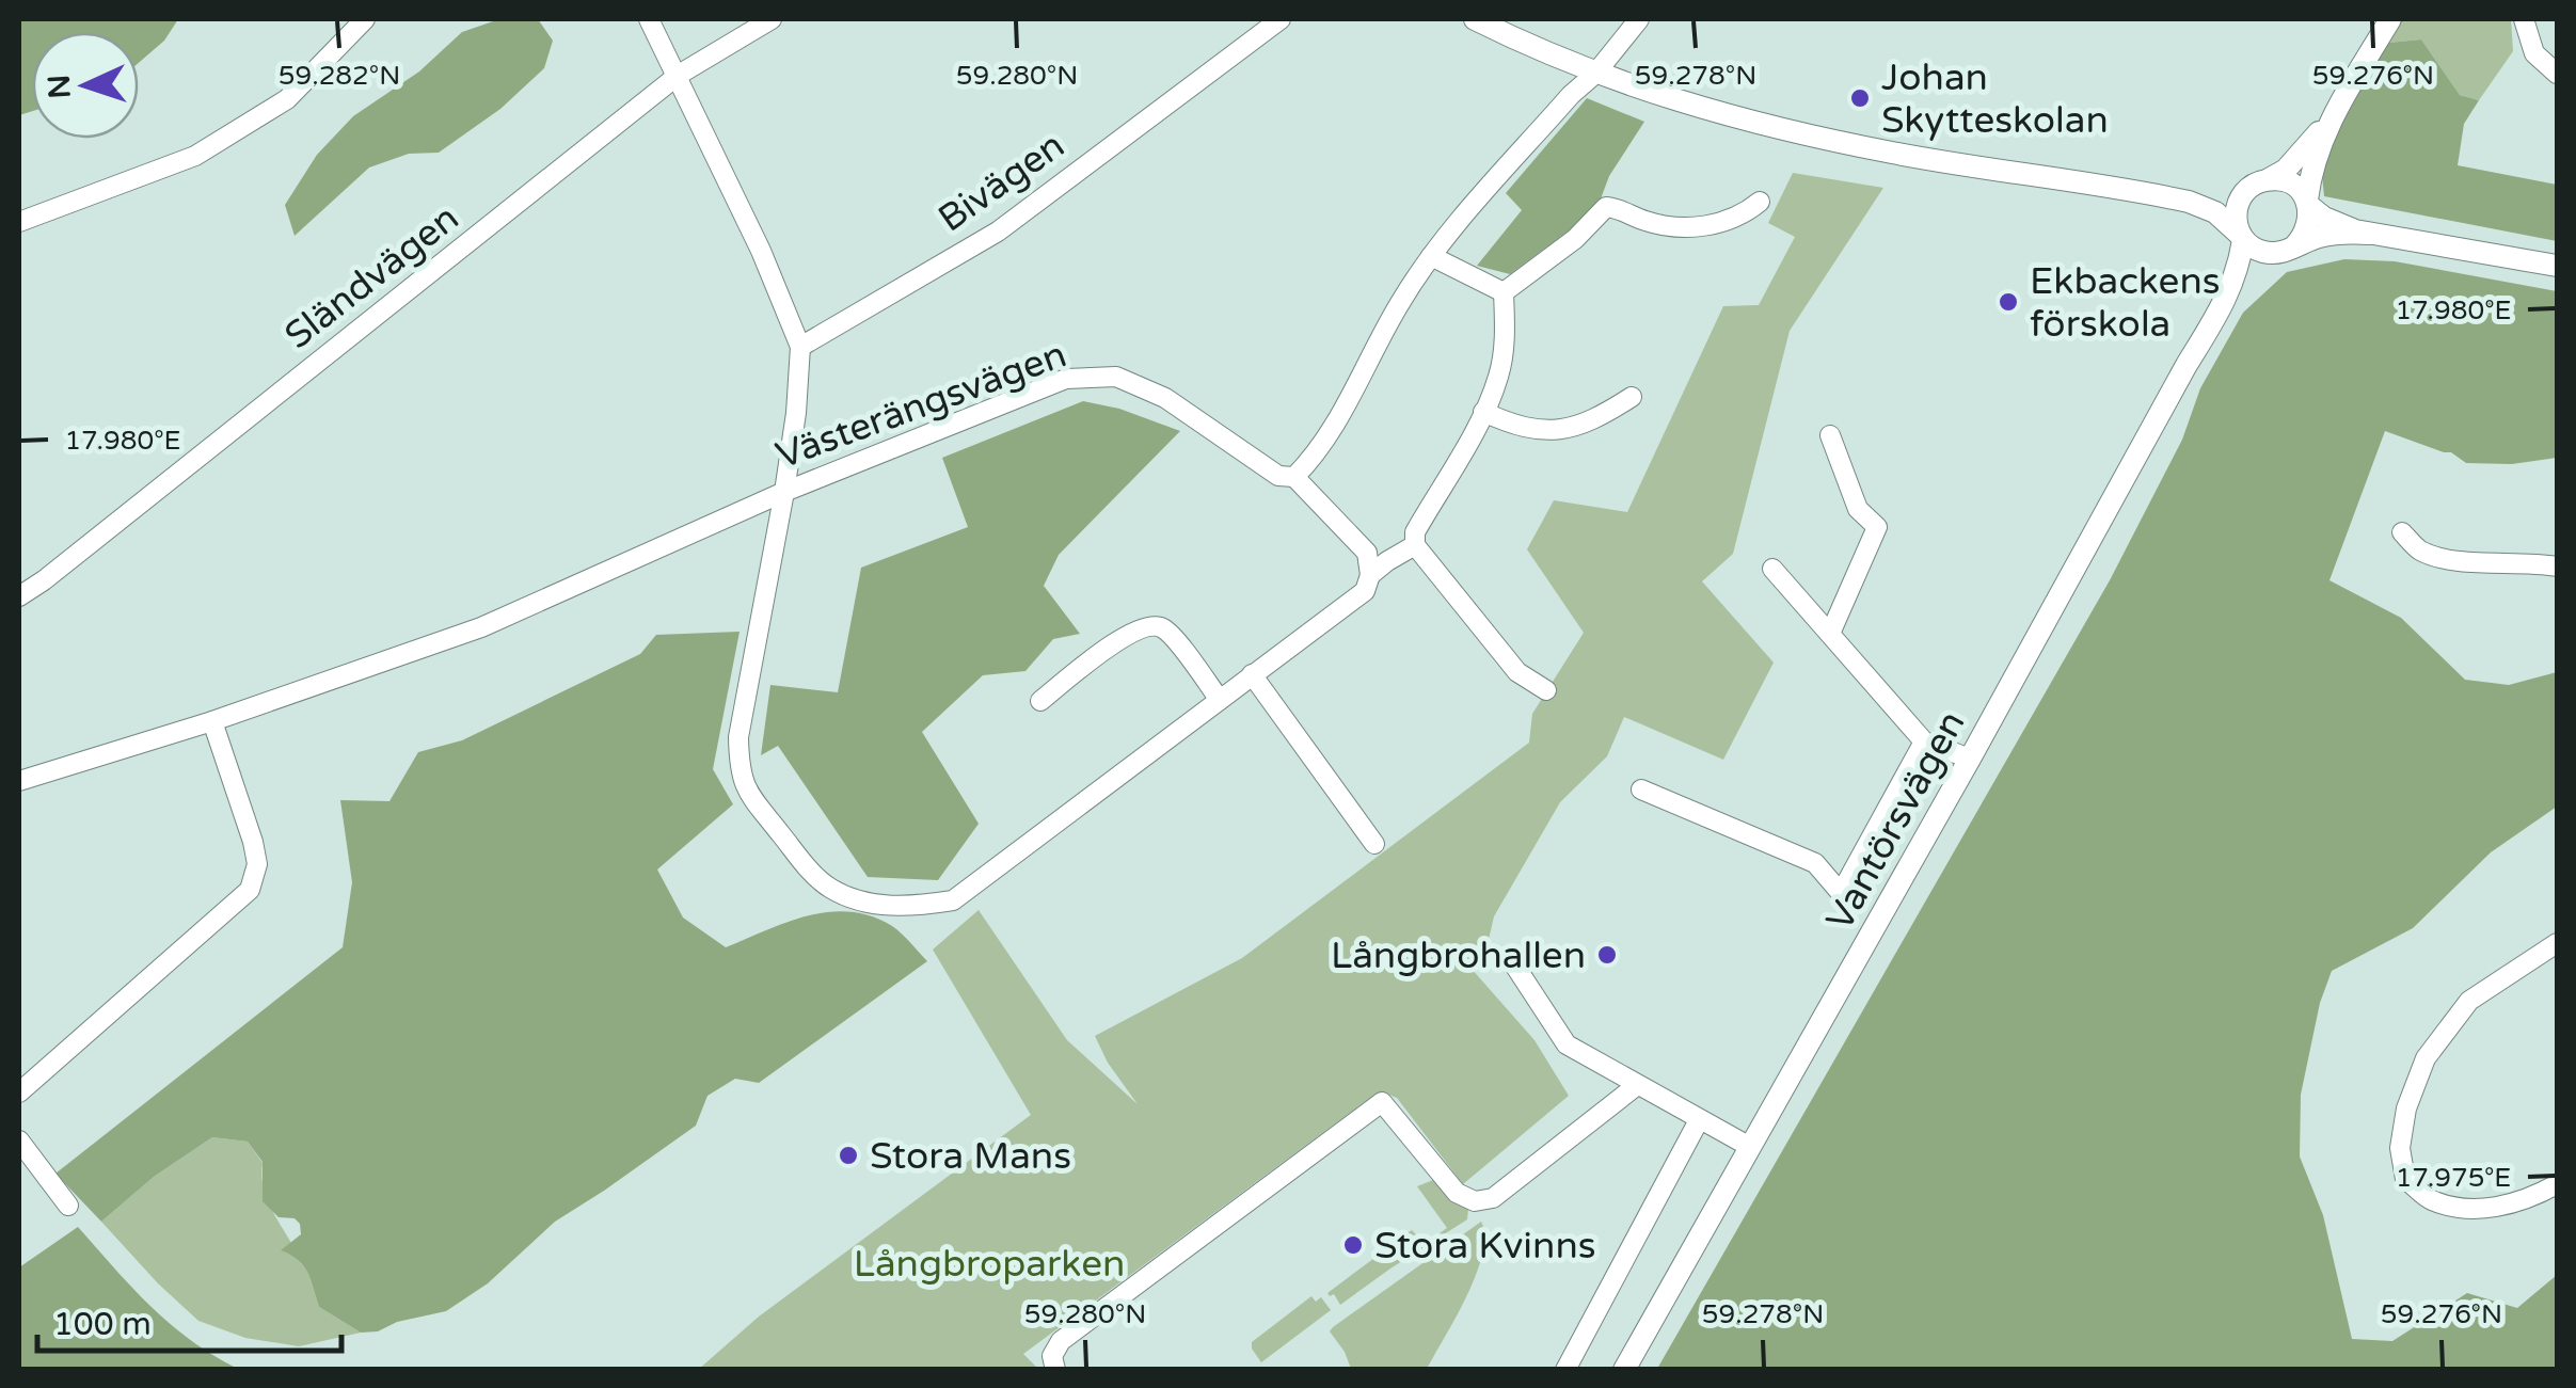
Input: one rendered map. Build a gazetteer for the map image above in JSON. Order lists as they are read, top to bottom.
{
  "streets": {
    "street": [
      "Bivägen",
      "Sländvägen",
      "Västerängsvägen",
      "Vantörsvägen"
    ]
  },
  "parks": ["Långbroparken"],
  "places": [
    "Johan Skytteskolan",
    "Ekbackens förskola",
    "Långbrohallen",
    "Stora Mans",
    "Stora Kvinns"
  ],
  "scale_bar": "100 m",
  "north": "left",
  "coordinates": [
    "59.282°N",
    "59.280°N",
    "59.278°N",
    "59.276°N",
    "17.980°E",
    "17.975°E"
  ]
}
